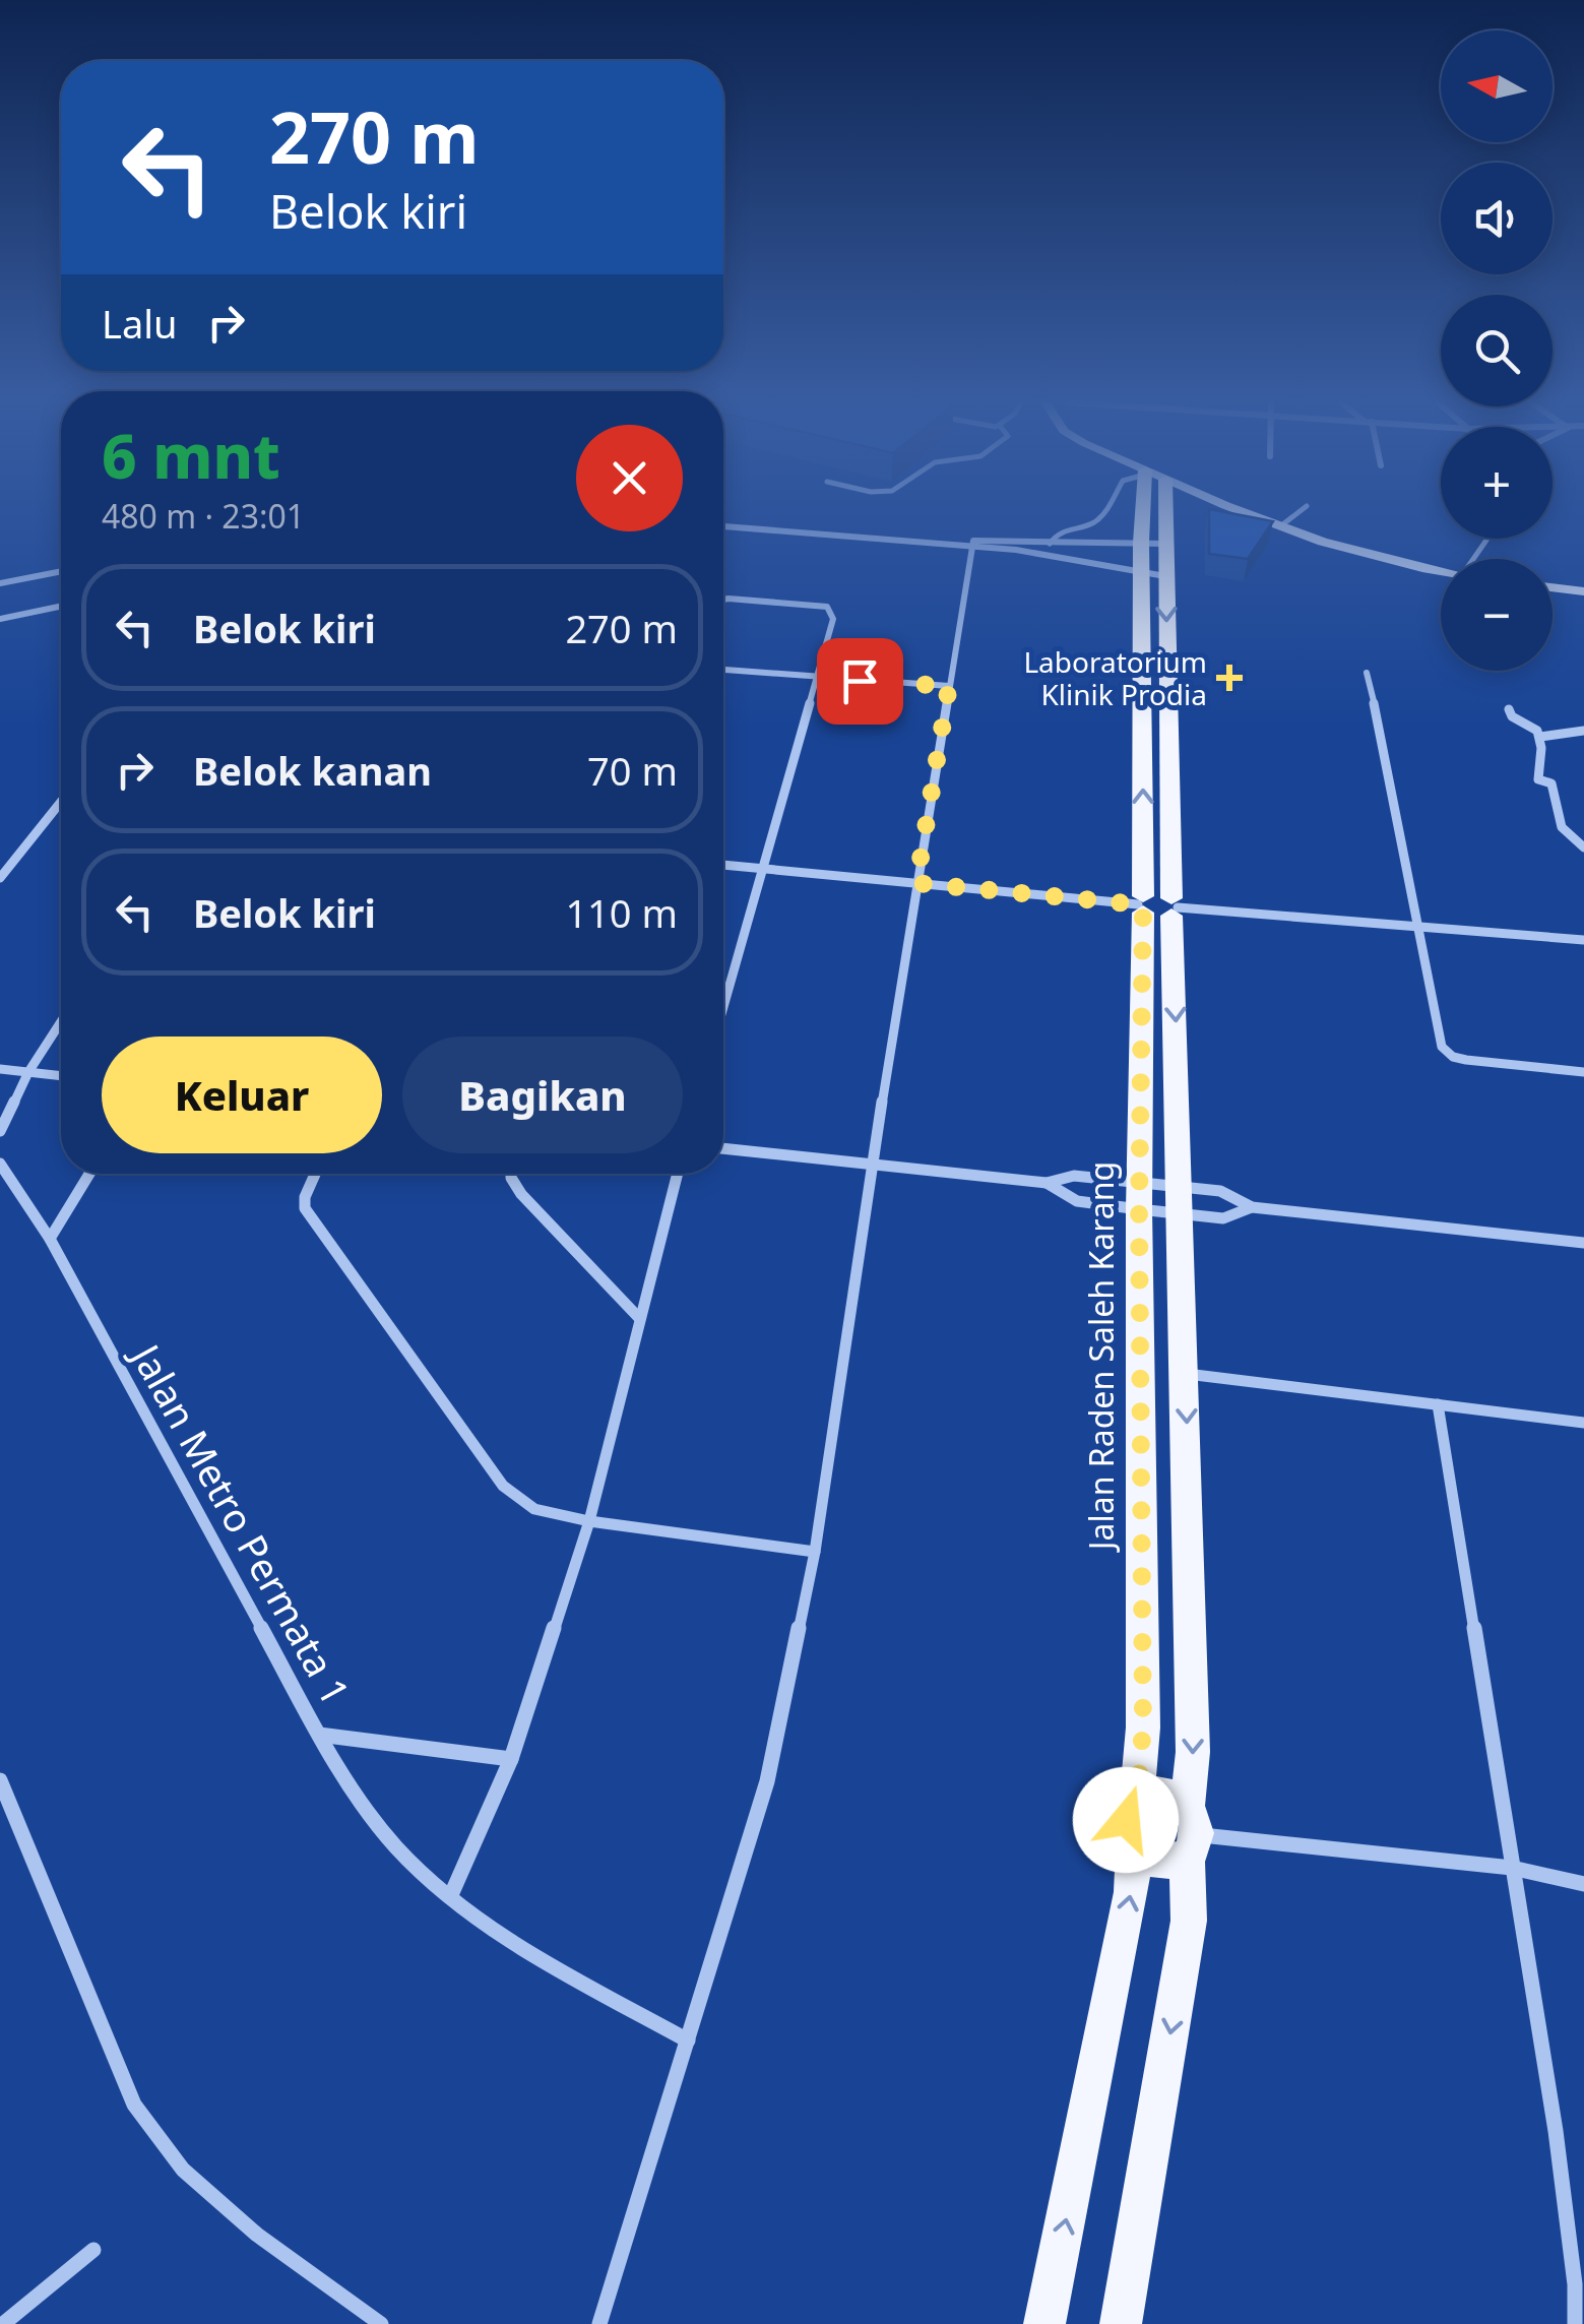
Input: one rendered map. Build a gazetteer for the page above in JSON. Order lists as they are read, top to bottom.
{
  "streets": {
    "main road": ["Jalan Raden Saleh Karang"],
    "street": ["Jalan Metro Permata 1"]
  },
  "places": {
    "health": ["Laboratorium Klinik Prodia"]
  },
  "north": "left",
  "page": {
    "map_buttons": ["+", "−"],
    "turn": ["270 m", "Belok kiri"],
    "then": "Lalu",
    "heading": ["6 mnt", "480 m · 23:01"],
    "list": [
      {
        "name": "Belok kiri",
        "value": "270 m"
      },
      {
        "name": "Belok kanan",
        "value": "70 m"
      },
      {
        "name": "Belok kiri",
        "value": "110 m"
      }
    ],
    "buttons": ["Keluar", "Bagikan"]
  }
}
